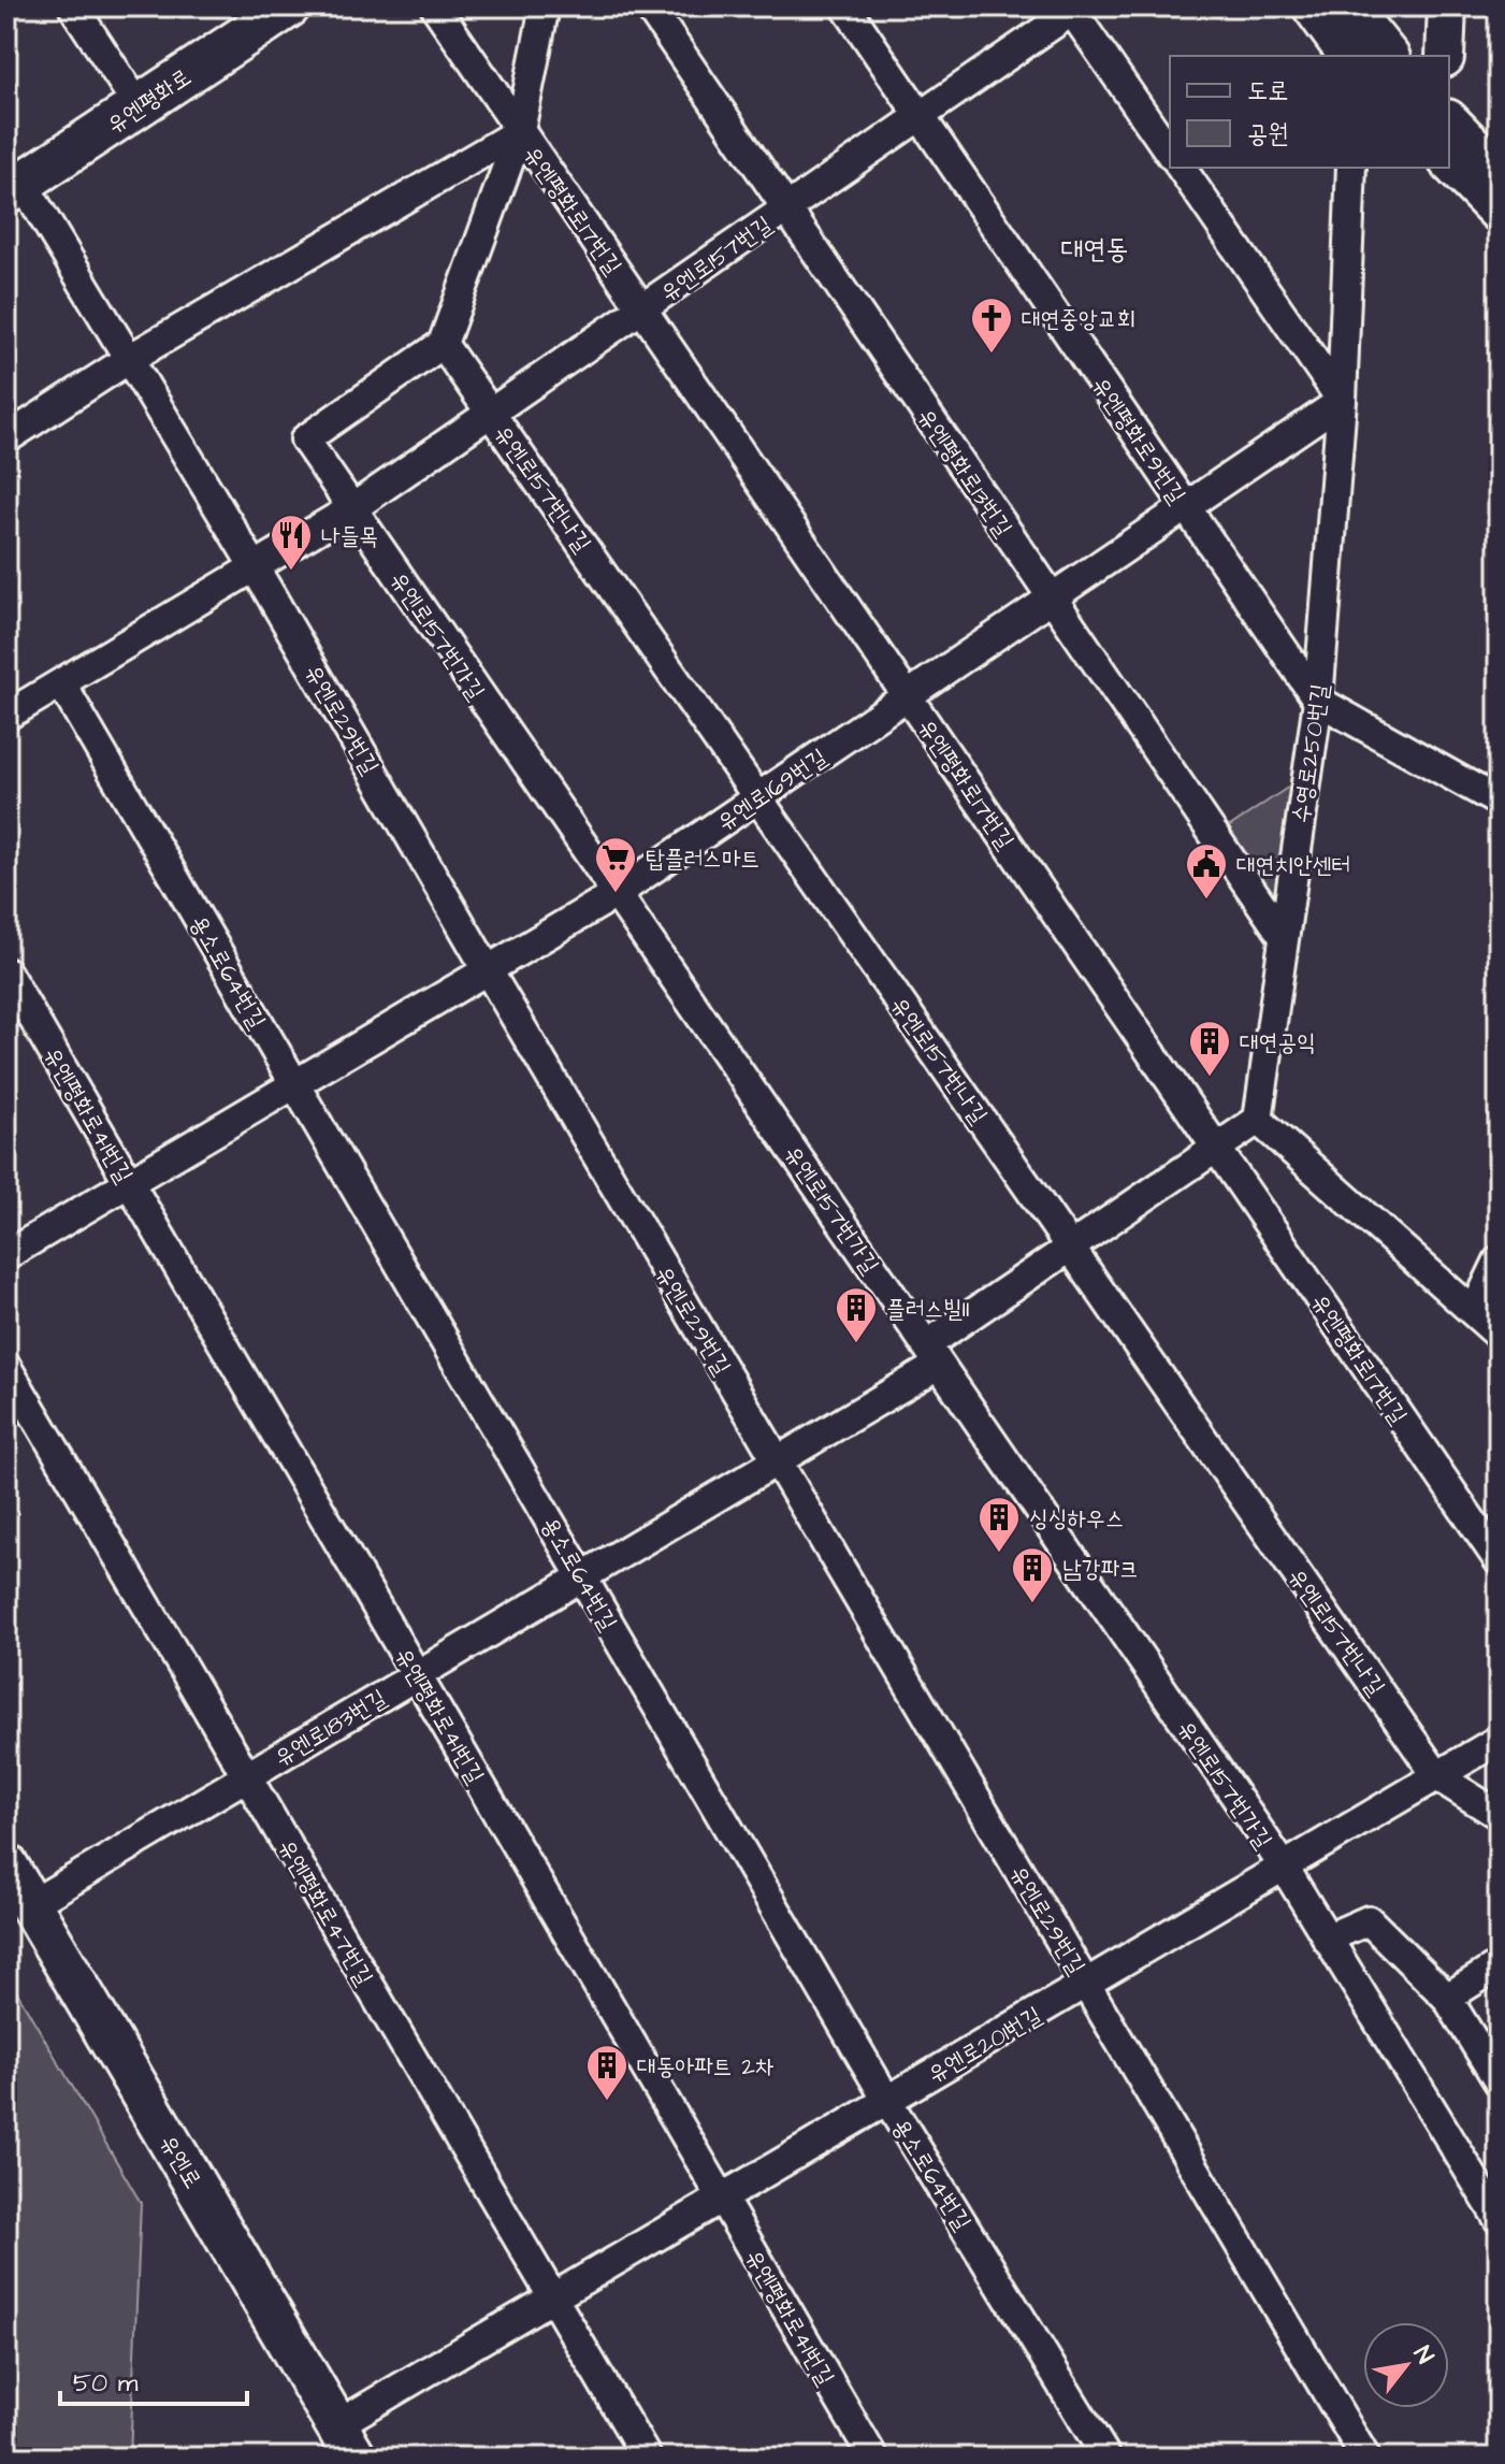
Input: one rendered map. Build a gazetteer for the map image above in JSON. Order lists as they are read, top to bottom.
{
  "streets": {
    "main road": ["유엔평화로", "유엔로"],
    "street": [
      "유엔평화로17번길",
      "유엔로157번길",
      "유엔평화로9번길",
      "유엔평화로13번길",
      "유엔로157번나길",
      "유엔로157번가길",
      "유엔로29번길",
      "수영로250번길",
      "유엔로169번길",
      "용소로64번길",
      "유엔평화로41번길",
      "유엔로183번길",
      "유엔평화로47번길",
      "유엔로201번길"
    ]
  },
  "crossings": [
    ["유엔평화로", "유엔로29번길"],
    ["유엔평화로17번길", "유엔로157번길"],
    ["유엔평화로17번길", "유엔로169번길"],
    ["유엔평화로17번길", "유엔로183번길"],
    ["유엔로157번길", "유엔평화로9번길"],
    ["유엔로157번길", "유엔평화로13번길"],
    ["유엔로157번길", "유엔로157번나길"],
    ["유엔로157번길", "유엔로157번가길"],
    ["유엔로157번길", "유엔로29번길"],
    ["유엔로157번길", "용소로64번길"],
    ["유엔평화로9번길", "수영로250번길"],
    ["유엔평화로9번길", "유엔로169번길"],
    ["유엔평화로13번길", "수영로250번길"],
    ["유엔평화로13번길", "유엔로169번길"],
    ["유엔로157번나길", "유엔로169번길"],
    ["유엔로157번나길", "유엔로183번길"],
    ["유엔로157번나길", "유엔로201번길"],
    ["유엔로157번가길", "유엔로169번길"],
    ["유엔로157번가길", "유엔로183번길"],
    ["유엔로157번가길", "유엔로201번길"],
    ["유엔로29번길", "유엔로169번길"],
    ["유엔로29번길", "유엔로183번길"],
    ["유엔로29번길", "유엔로201번길"],
    ["수영로250번길", "유엔로169번길"],
    ["수영로250번길", "유엔로183번길"],
    ["유엔로169번길", "용소로64번길"],
    ["유엔로169번길", "유엔평화로41번길"],
    ["용소로64번길", "유엔로183번길"],
    ["용소로64번길", "유엔로201번길"],
    ["유엔평화로41번길", "유엔로183번길"],
    ["유엔평화로41번길", "유엔로201번길"],
    ["유엔로183번길", "유엔평화로47번길"],
    ["유엔로183번길", "유엔로"],
    ["유엔평화로47번길", "유엔로201번길"],
    ["유엔로201번길", "유엔로"]
  ],
  "districts": ["대연동"],
  "places": {
    "church": ["대연중앙교회"],
    "restaurant": ["나들목"],
    "supermarket": ["탑플러스마트"],
    "public building": ["대연치안센터"],
    "building": [
      "대연공익",
      "플러스빌II",
      "싱싱하우스",
      "남강파크",
      "대동아파트 2차"
    ]
  },
  "legend": ["도로", "공원"],
  "scale_bar": "50 m",
  "north": "top right"
}
